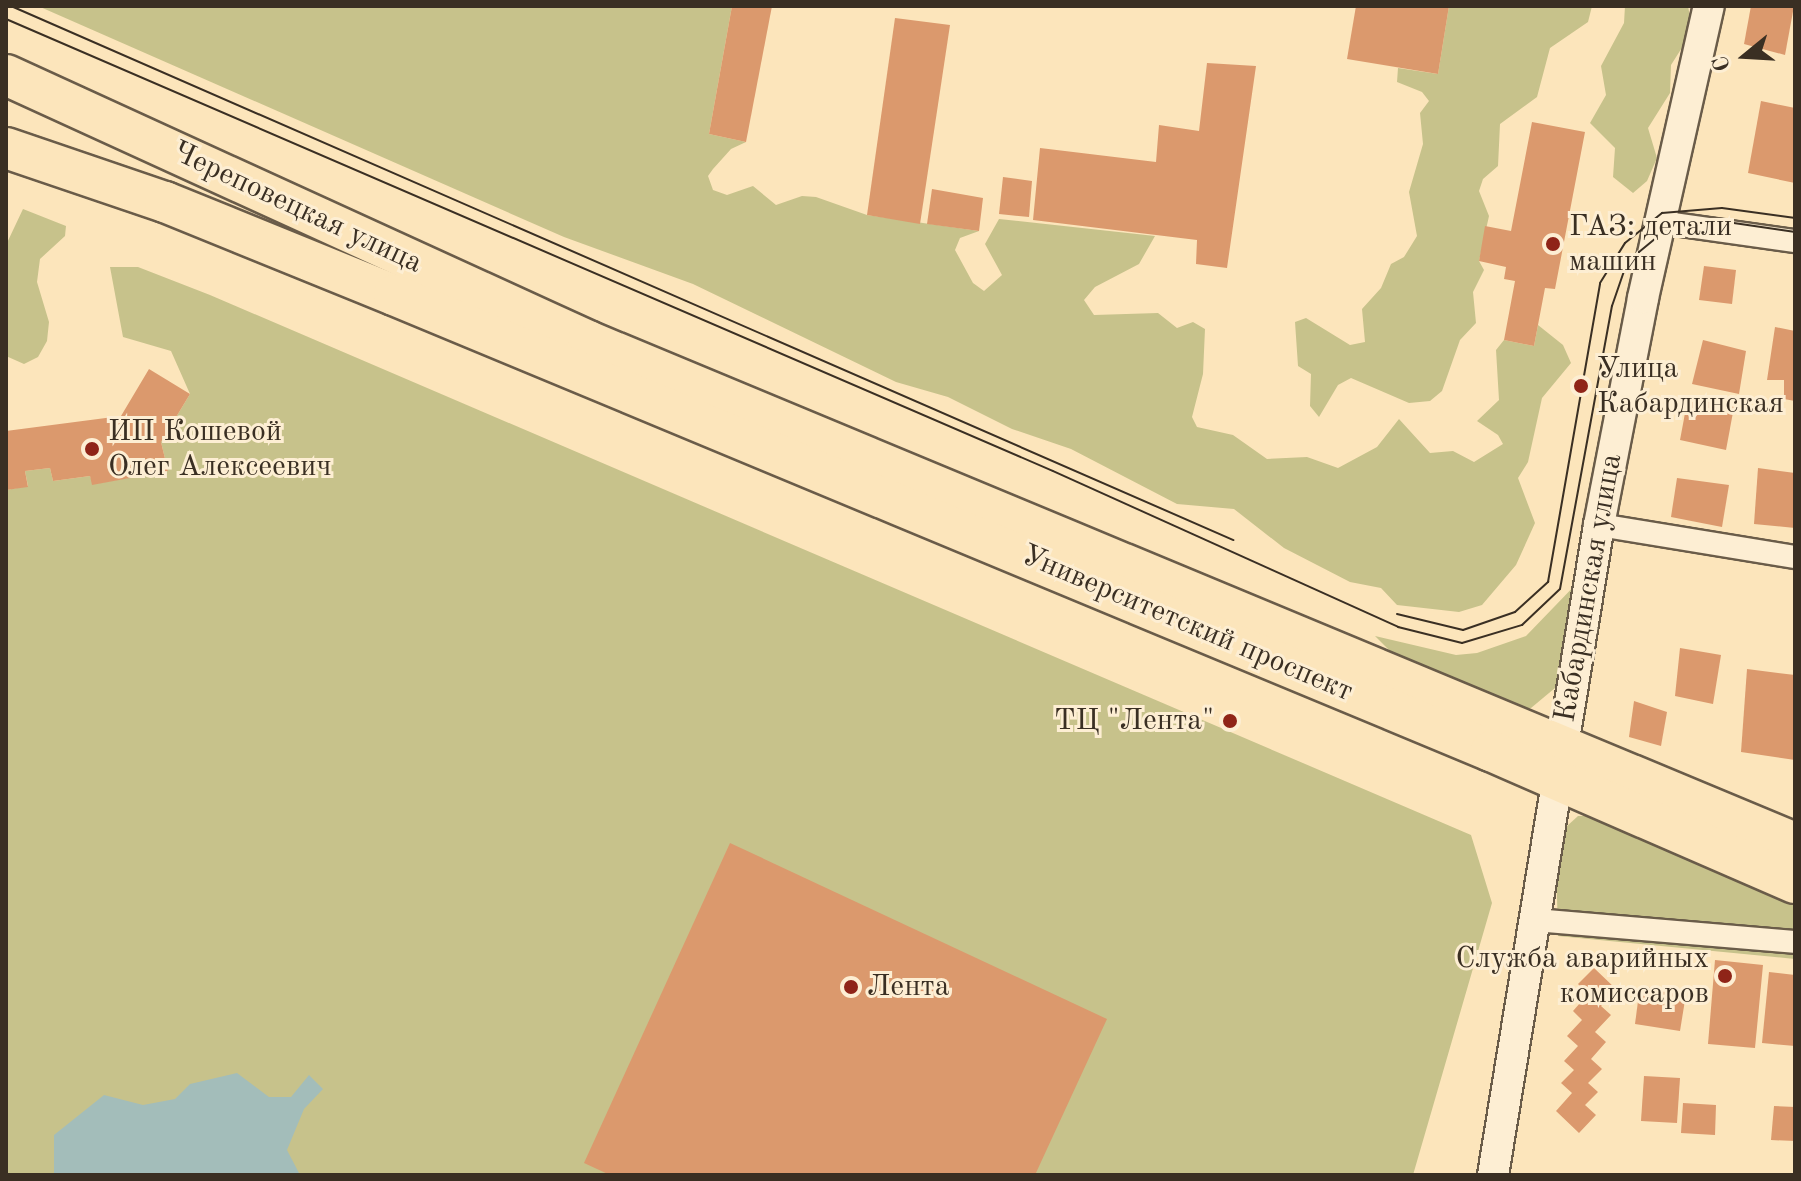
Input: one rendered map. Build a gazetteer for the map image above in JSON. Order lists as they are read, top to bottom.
{
  "streets": {
    "highway": ["Череповецкая улица", "Университетский проспект"],
    "street": ["Кабардинская улица"]
  },
  "crossings": [
    ["Череповецкая улица", "Университетский проспект"],
    ["Кабардинская улица", "Университетский проспект"]
  ],
  "places": [
    "ГАЗ: детали машин",
    "Улица Кабардинская",
    "ИП Кошевой Олег Алексеевич",
    "ТЦ \"Лента\"",
    "Служба аварийных комиссаров",
    "Лента"
  ],
  "north": "left"
}
